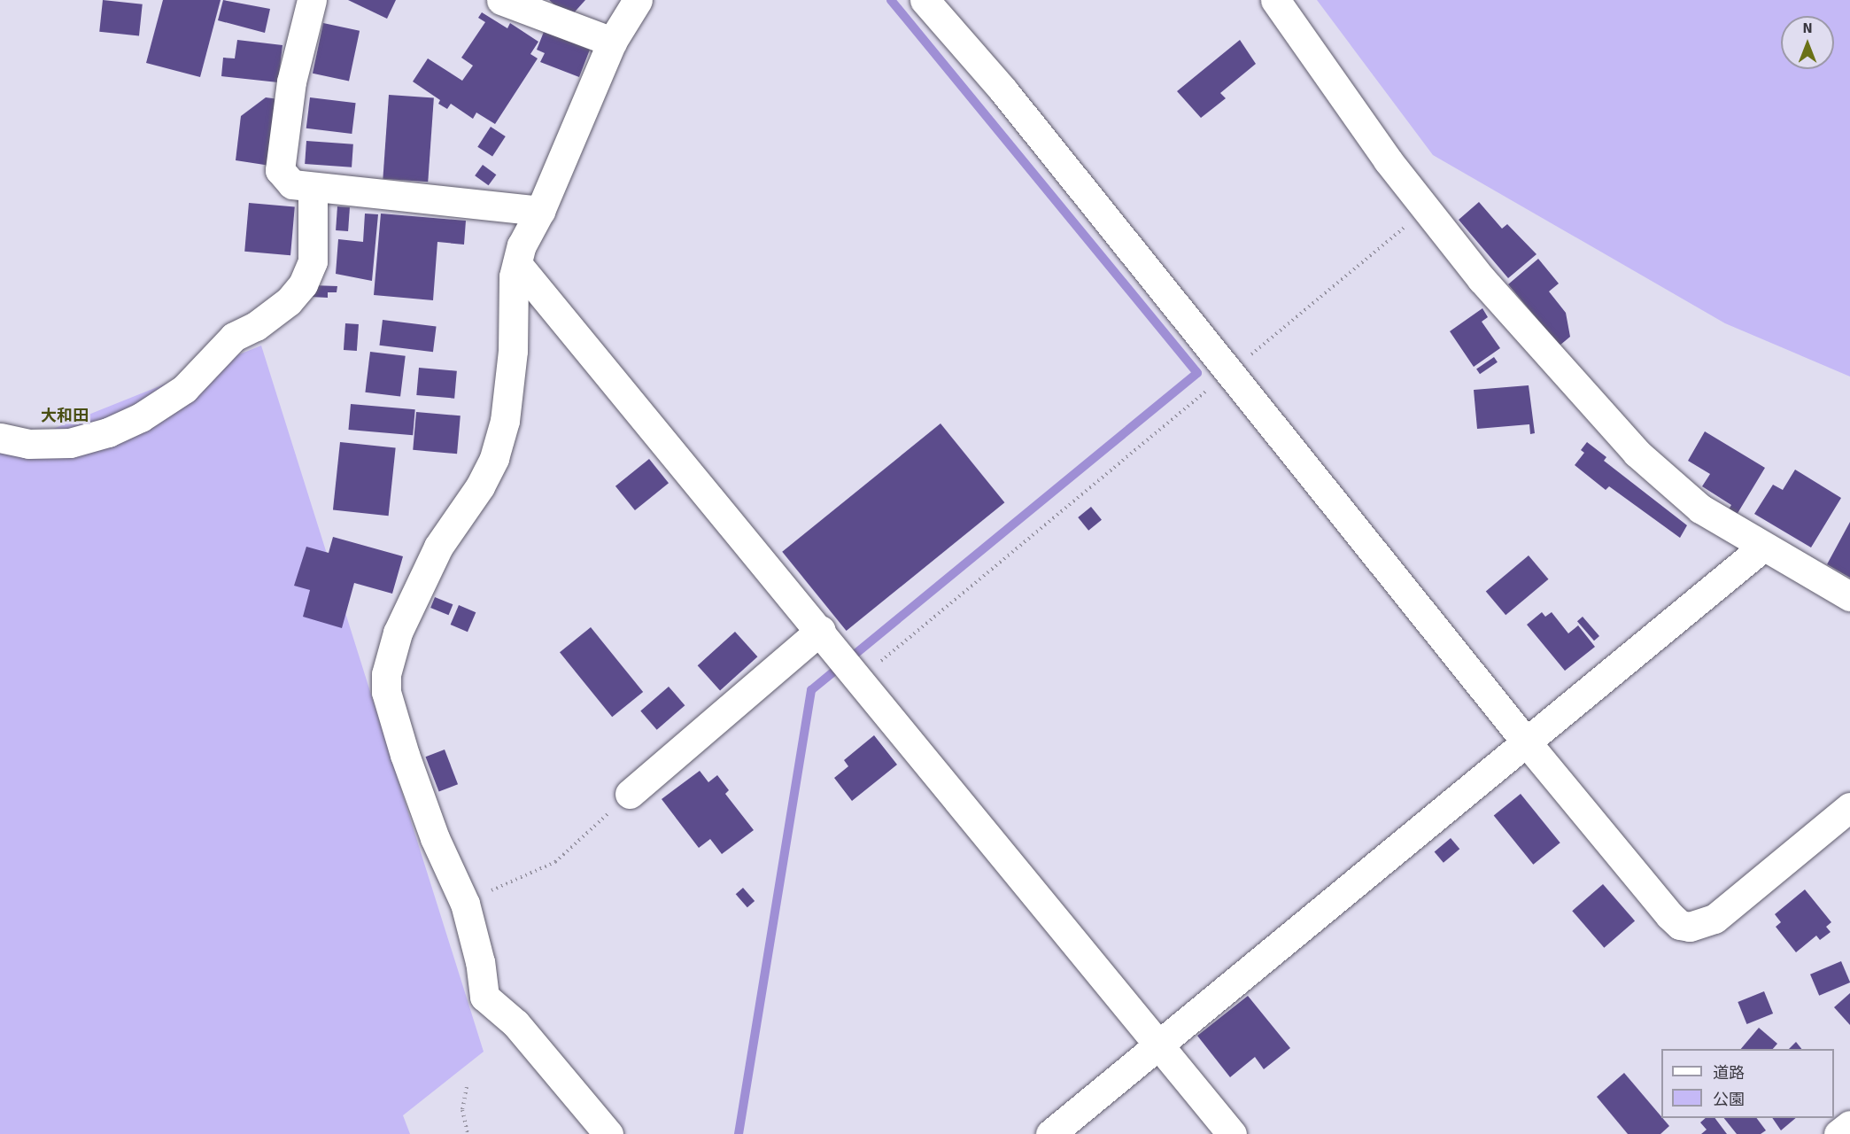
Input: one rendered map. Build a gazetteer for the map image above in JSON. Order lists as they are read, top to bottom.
{
  "districts": ["大和田"],
  "legend": ["道路", "公園"],
  "north": "top"
}
